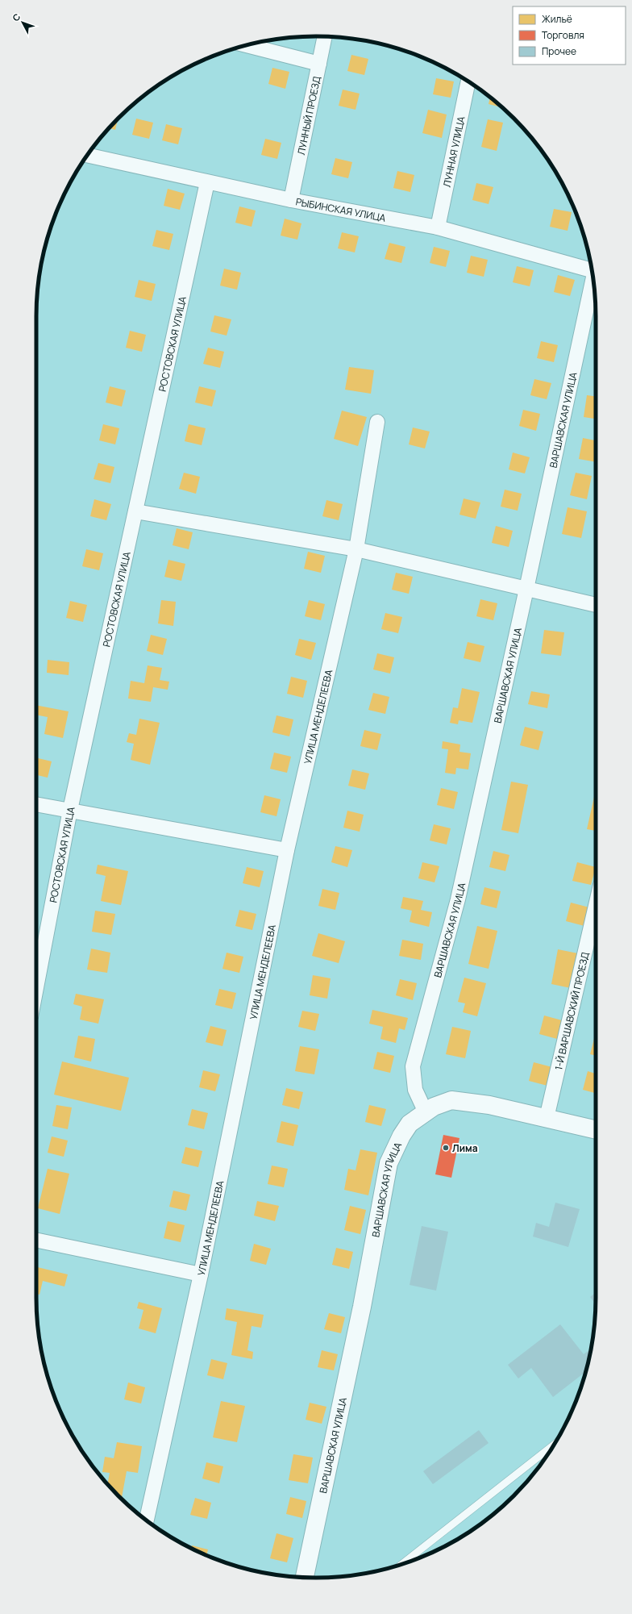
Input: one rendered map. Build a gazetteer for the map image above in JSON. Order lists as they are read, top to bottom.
{
  "streets": {
    "main road": ["ВАРШАВСКАЯ УЛИЦА"],
    "street": [
      "ЛУННЫЙ ПРОЕЗД",
      "ЛУННАЯ УЛИЦА",
      "РЫБИНСКАЯ УЛИЦА",
      "РОСТОВСКАЯ УЛИЦА",
      "УЛИЦА МЕНДЕЛЕЕВА",
      "1-Й ВАРШАВСКИЙ ПРОЕЗД"
    ]
  },
  "crossings": [
    ["ЛУННЫЙ ПРОЕЗД", "РЫБИНСКАЯ УЛИЦА"],
    ["ЛУННАЯ УЛИЦА", "РЫБИНСКАЯ УЛИЦА"],
    ["РЫБИНСКАЯ УЛИЦА", "РОСТОВСКАЯ УЛИЦА"]
  ],
  "places": ["Лима"],
  "legend": ["Жильё", "Торговля", "Прочее"],
  "north": "top left"
}
